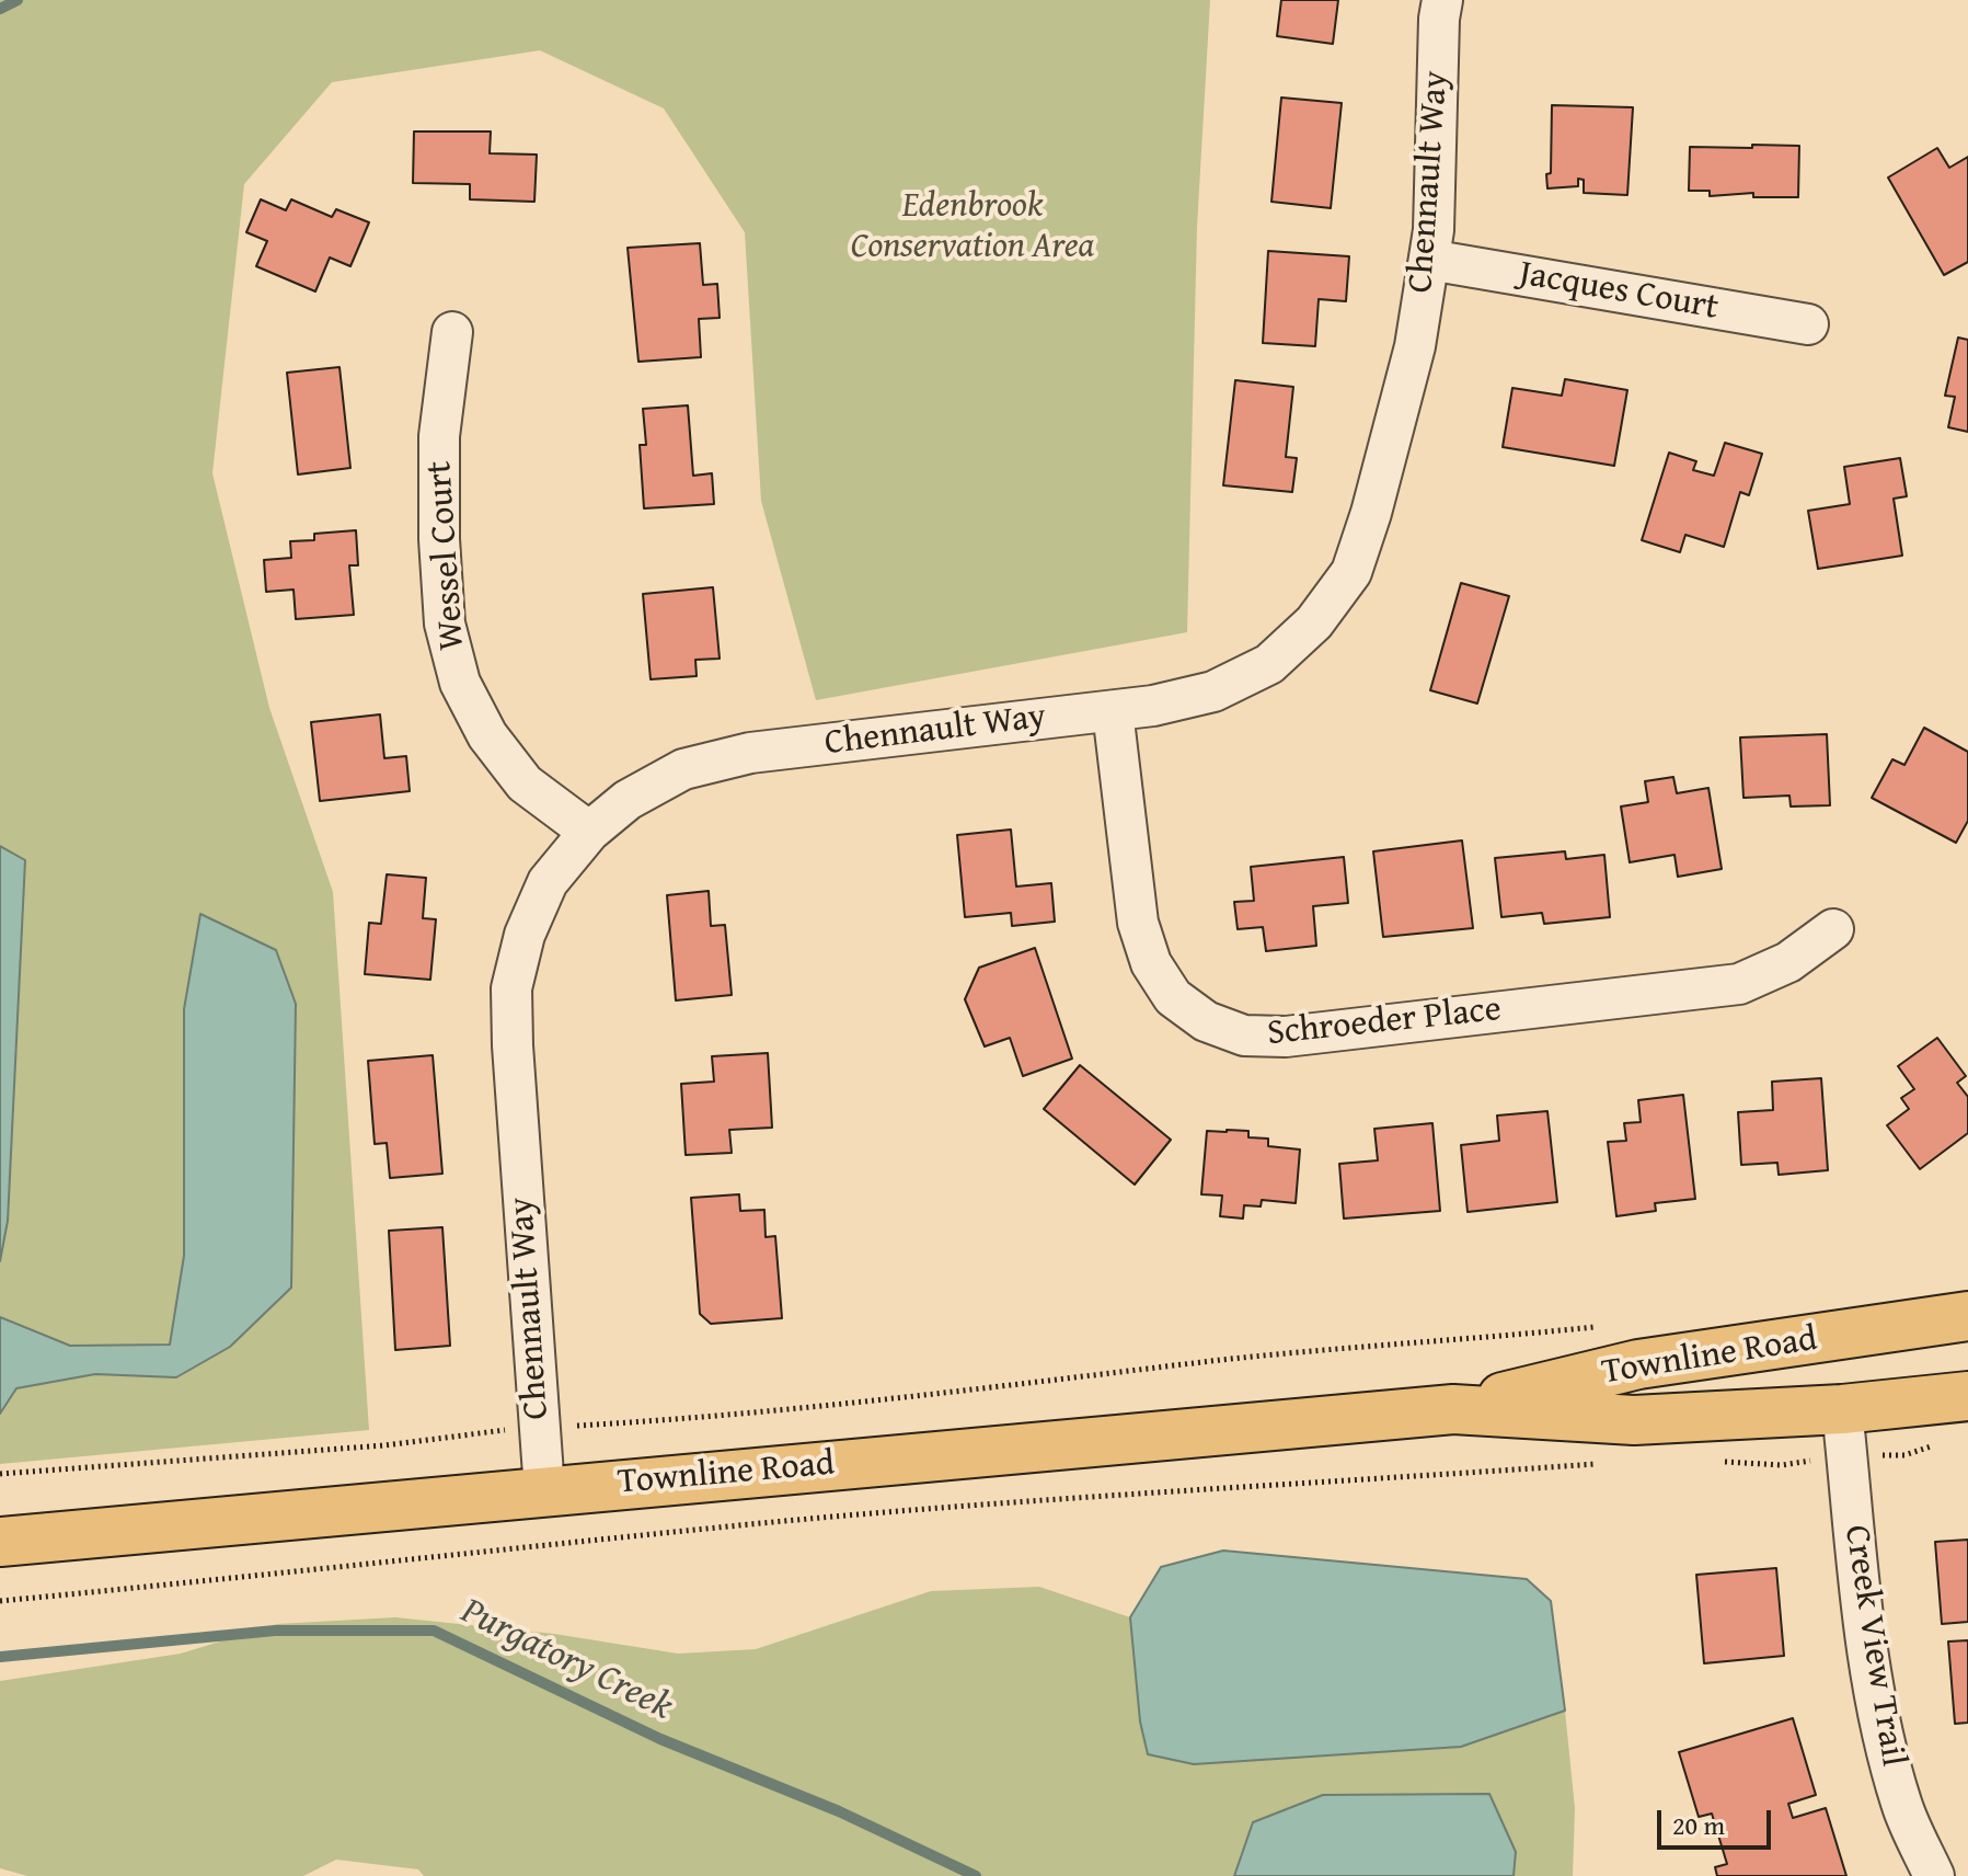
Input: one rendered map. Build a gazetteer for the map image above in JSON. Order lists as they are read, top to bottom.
{
  "streets": {
    "main road": ["Townline Road"],
    "street": [
      "Chennault Way",
      "Jacques Court",
      "Wessel Court",
      "Schroeder Place",
      "Creek View Trail"
    ]
  },
  "crossings": [
    ["Chennault Way", "Jacques Court"],
    ["Chennault Way", "Wessel Court"],
    ["Chennault Way", "Schroeder Place"],
    ["Chennault Way", "Townline Road"],
    ["Townline Road", "Creek View Trail"]
  ],
  "water": ["Purgatory Creek"],
  "parks": ["Edenbrook Conservation Area"],
  "scale_bar": "20 m"
}
